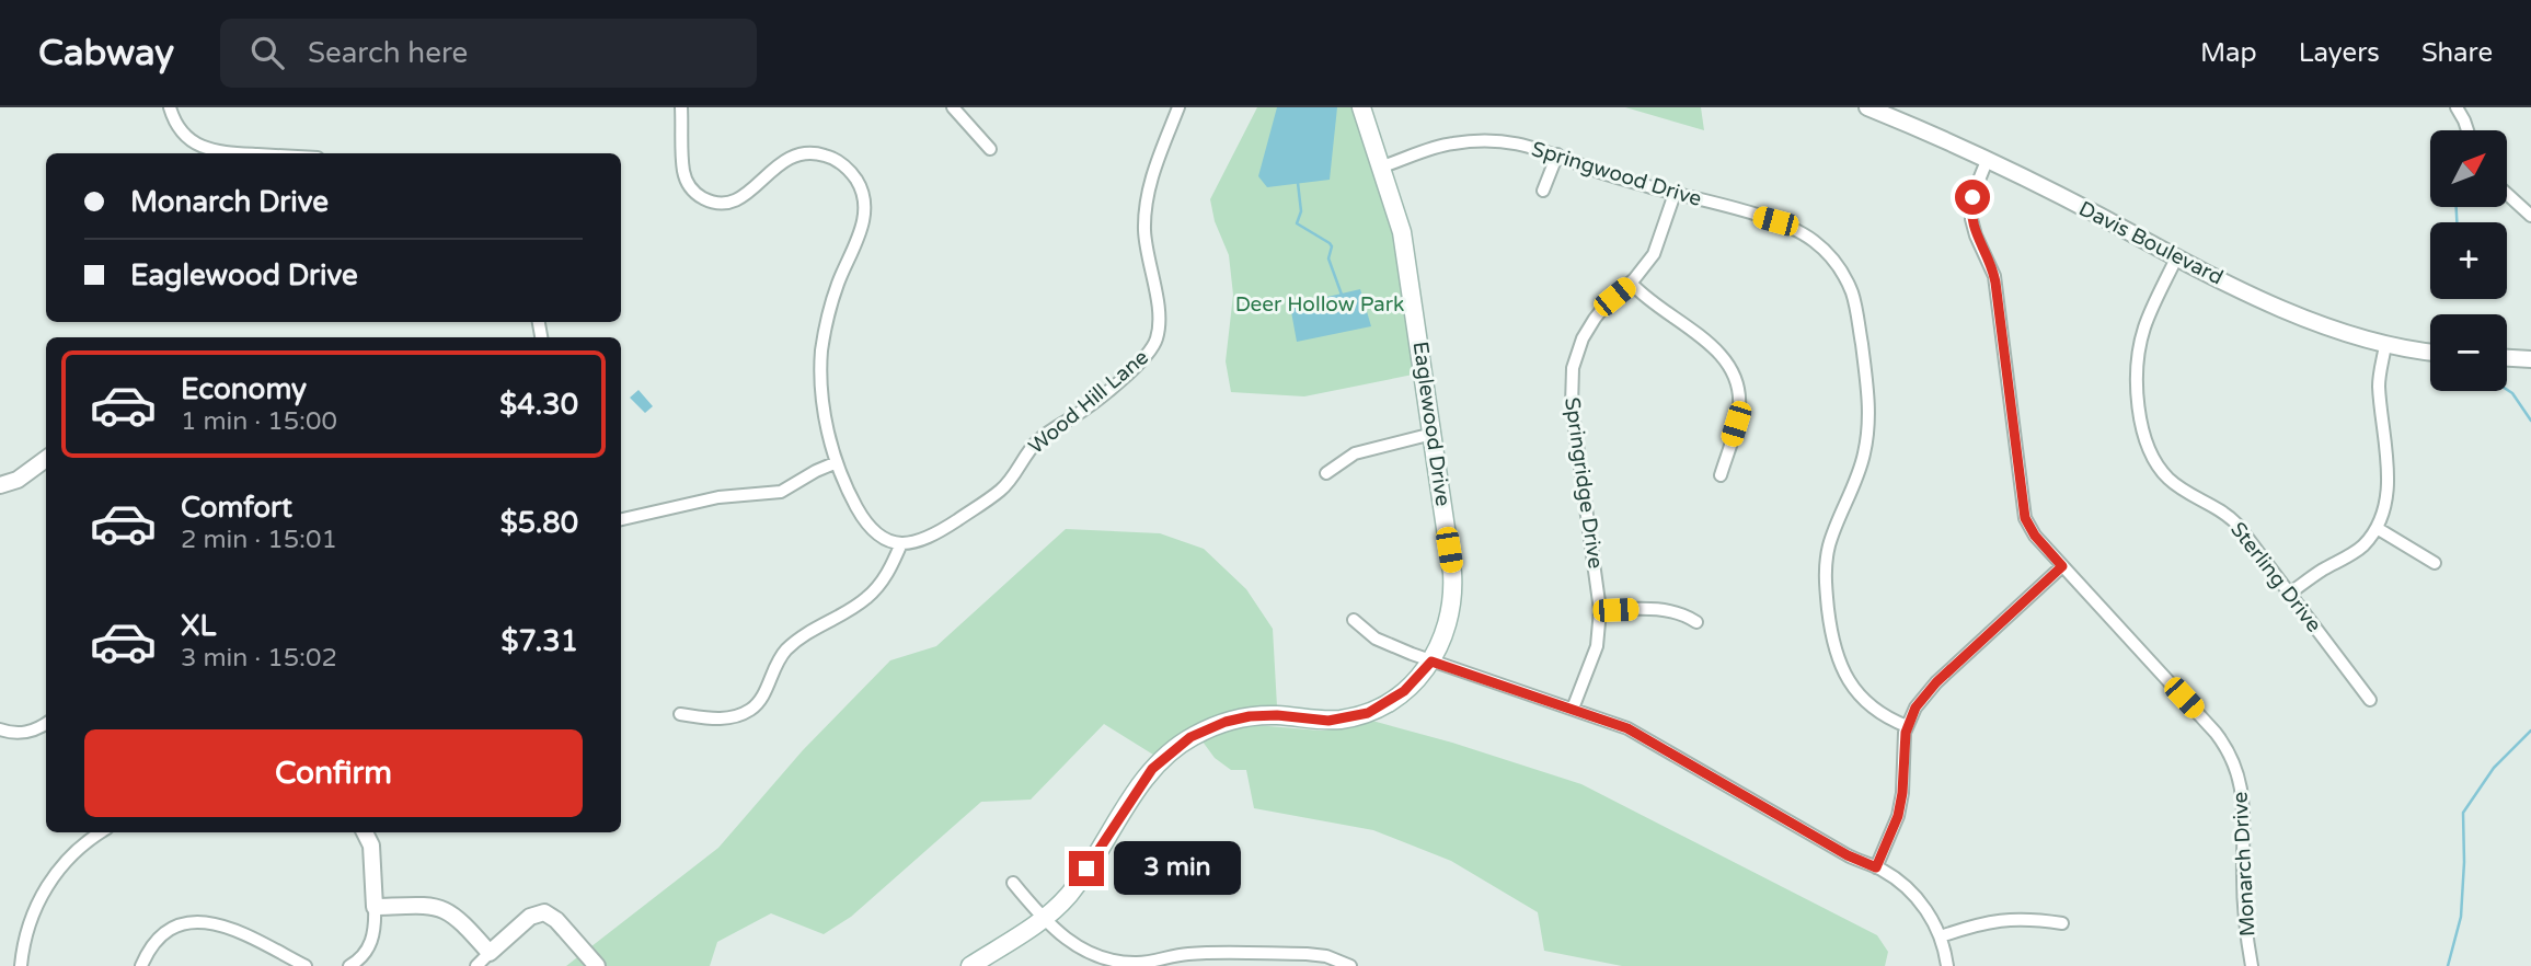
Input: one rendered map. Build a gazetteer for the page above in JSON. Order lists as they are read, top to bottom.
{
  "streets": {
    "main road": ["Eaglewood Drive"],
    "street": [
      "Springwood Drive",
      "Davis Boulevard",
      "Wood Hill Lane",
      "Springridge Drive",
      "Sterling Drive",
      "Monarch Drive"
    ]
  },
  "crossings": [
    ["Springwood Drive", "Eaglewood Drive"],
    ["Springwood Drive", "Springridge Drive"],
    ["Davis Boulevard", "Sterling Drive"],
    ["Davis Boulevard", "Monarch Drive"]
  ],
  "parks": ["Deer Hollow Park"],
  "north": "top right",
  "page": {
    "header": "Cabway",
    "search": "Search here",
    "nav": ["Map", "Layers", "Share"],
    "map_buttons": ["+", "−"],
    "banner": ["Monarch Drive", "Eaglewood Drive"],
    "list": [
      {
        "name": "Economy",
        "note": "1 min · 15:00",
        "value": "$4.30"
      },
      {
        "name": "Comfort",
        "note": "2 min · 15:01",
        "value": "$5.80"
      },
      {
        "name": "XL",
        "note": "3 min · 15:02",
        "value": "$7.31"
      }
    ],
    "buttons": "Confirm",
    "bubble": "3 min"
  }
}
